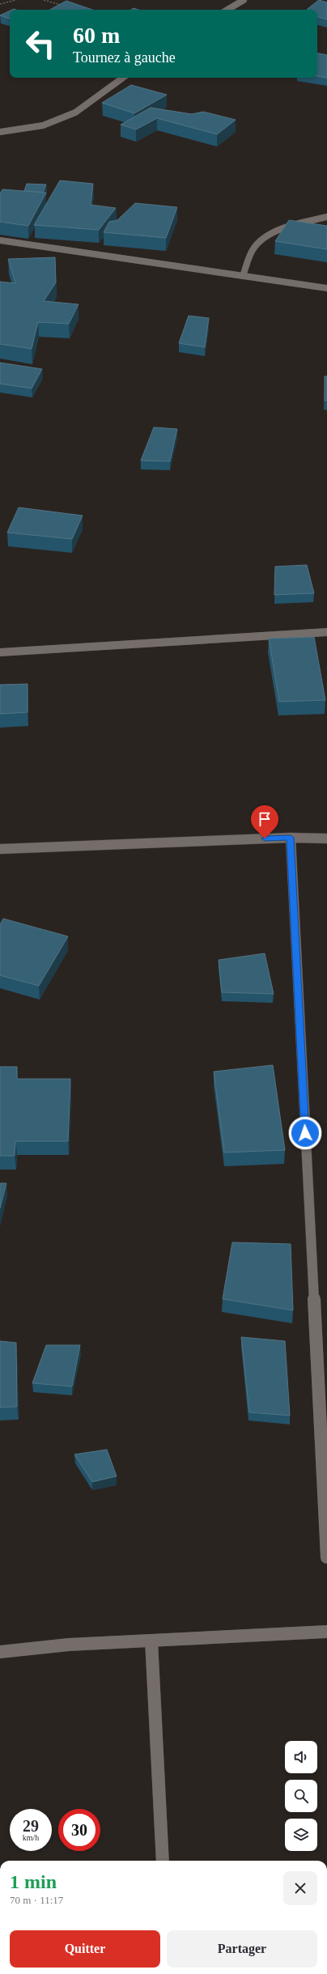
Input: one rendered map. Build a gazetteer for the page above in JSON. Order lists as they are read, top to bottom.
{
  "page": {
    "turn": ["60 m", "Tournez à gauche"],
    "speed": "29 km/h",
    "limit": "30",
    "heading": ["1 min", "70 m · 11:17"],
    "buttons": ["Quitter", "Partager"]
  }
}
